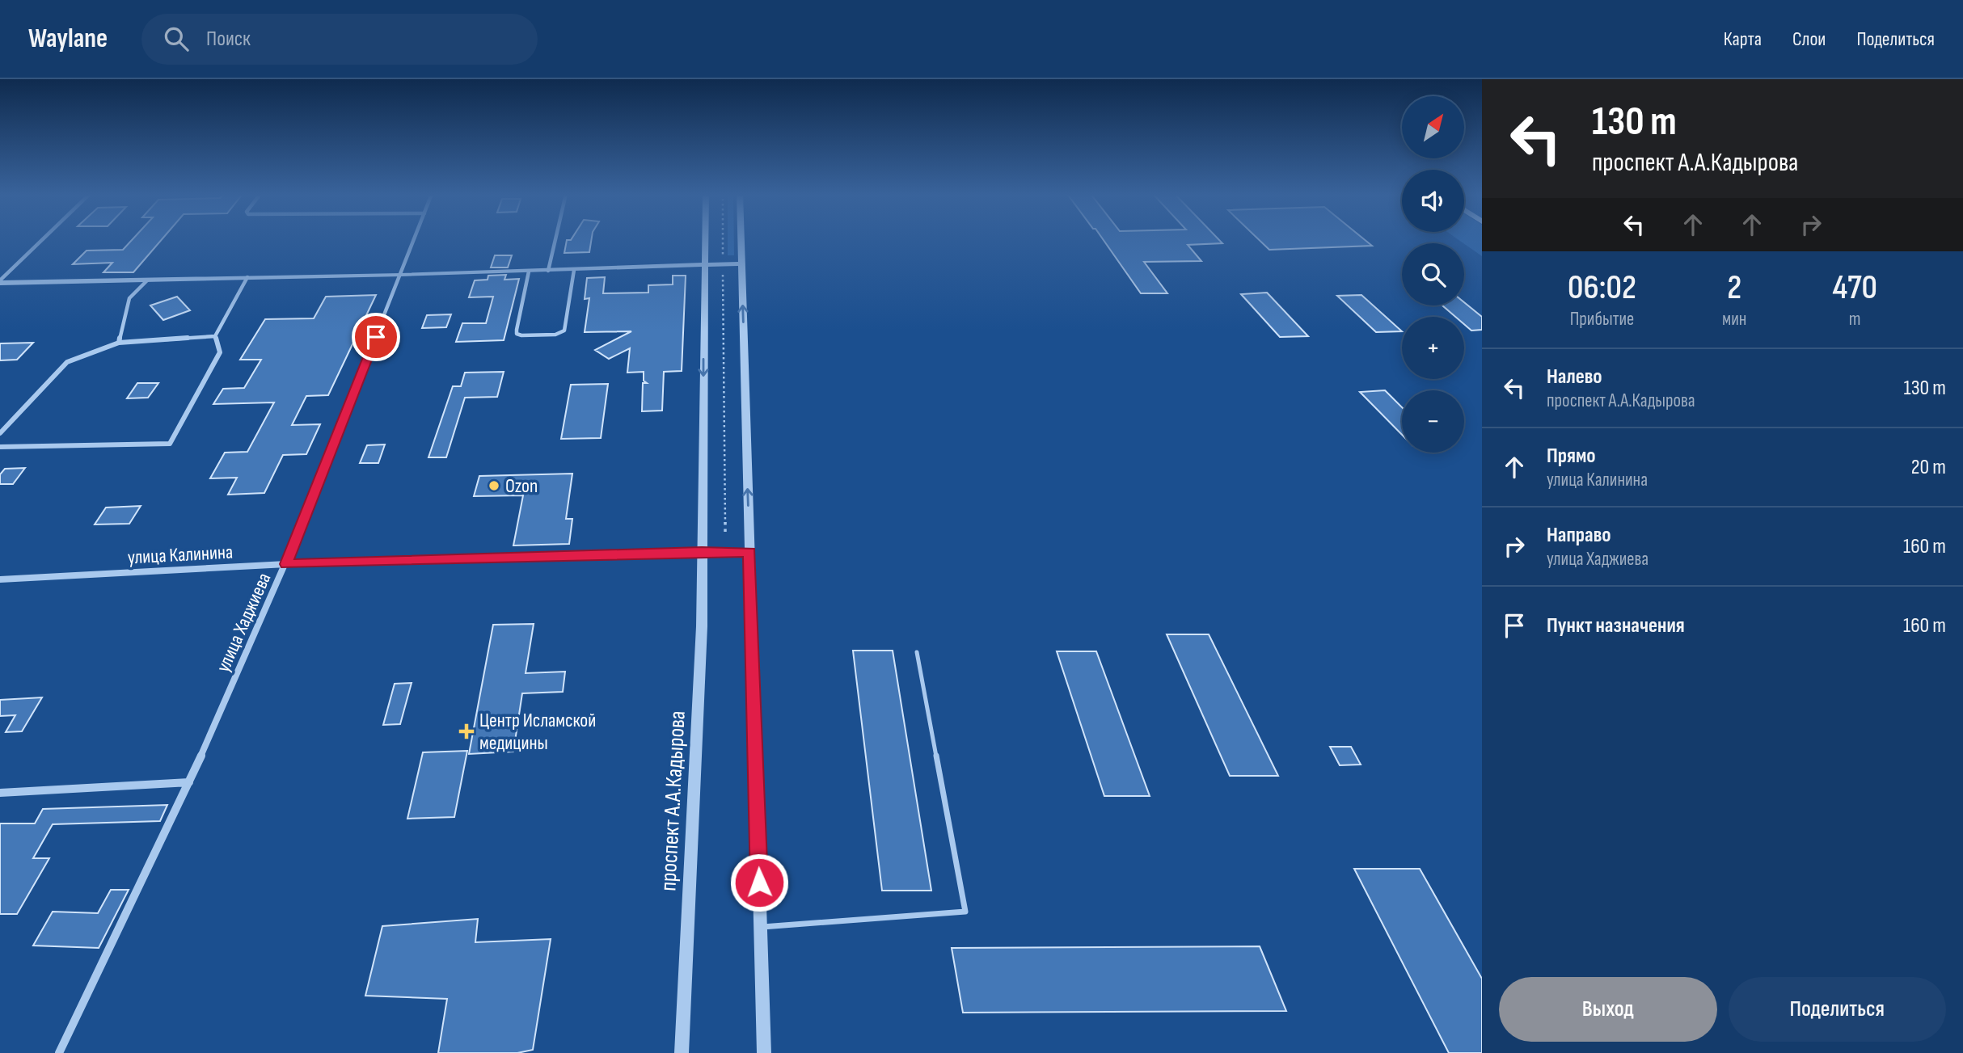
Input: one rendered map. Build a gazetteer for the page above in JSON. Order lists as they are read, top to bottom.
{
  "streets": {
    "street": ["улица Калинина", "улица Хаджиева", "проспект А.А.Кадырова"]
  },
  "crossings": [
    ["улица Калинина", "улица Хаджиева"],
    ["улица Калинина", "проспект А.А.Кадырова"]
  ],
  "places": {
    "other": ["Ozon"],
    "health": ["Центр Исламской медицины"]
  },
  "north": "top right",
  "page": {
    "header": "Waylane",
    "search": "Поиск",
    "nav": ["Карта", "Слои", "Поделиться"],
    "turn": ["130 m", "проспект А.А.Кадырова"],
    "map_buttons": ["+", "−"],
    "eta": [
      "06:02",
      "Прибытие",
      "2",
      "мин",
      "470",
      "m"
    ],
    "list": [
      {
        "name": "Налево",
        "note": "проспект А.А.Кадырова",
        "value": "130 m"
      },
      {
        "name": "Прямо",
        "note": "улица Калинина",
        "value": "20 m"
      },
      {
        "name": "Направо",
        "note": "улица Хаджиева",
        "value": "160 m"
      },
      {
        "name": "Пункт назначения",
        "value": "160 m"
      }
    ],
    "buttons": ["Выход", "Поделиться"]
  }
}
